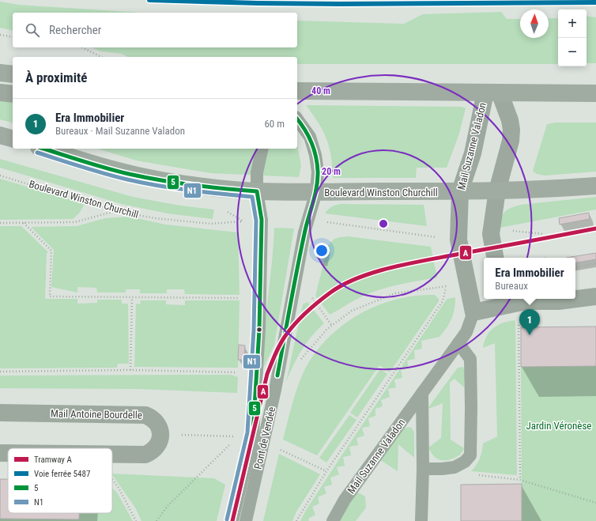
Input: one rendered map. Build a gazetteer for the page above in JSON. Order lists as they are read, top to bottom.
{
  "streets": {
    "main road": ["Boulevard Winston Churchill"],
    "street": ["Mail Suzanne Valadon", "Mail Antoine Bourdelle"],
    "lane": ["Pont de Vendée"]
  },
  "crossings": [
    ["Mail Suzanne Valadon", "Boulevard Winston Churchill"],
    ["Boulevard Winston Churchill", "Pont de Vendée"]
  ],
  "parks": ["Jardin Véronèse"],
  "lines": [
    "rail line 5487",
    "transit line 5",
    "transit line N1",
    "tram line A"
  ],
  "legend": [
    "Tramway A",
    "Voie ferrée 5487",
    "5",
    "N1"
  ],
  "north": "top",
  "page": {
    "map_buttons": ["+", "−"],
    "search": "Rechercher",
    "heading": "À proximité",
    "list": [
      {
        "mark": "1",
        "name": "Era Immobilier",
        "note": "Bureaux · Mail Suzanne Valadon",
        "value": "60 m"
      }
    ],
    "popup": ["Era Immobilier", "Bureaux"],
    "pins": "1"
  },
  "rings": ["40 m", "20 m"]
}
